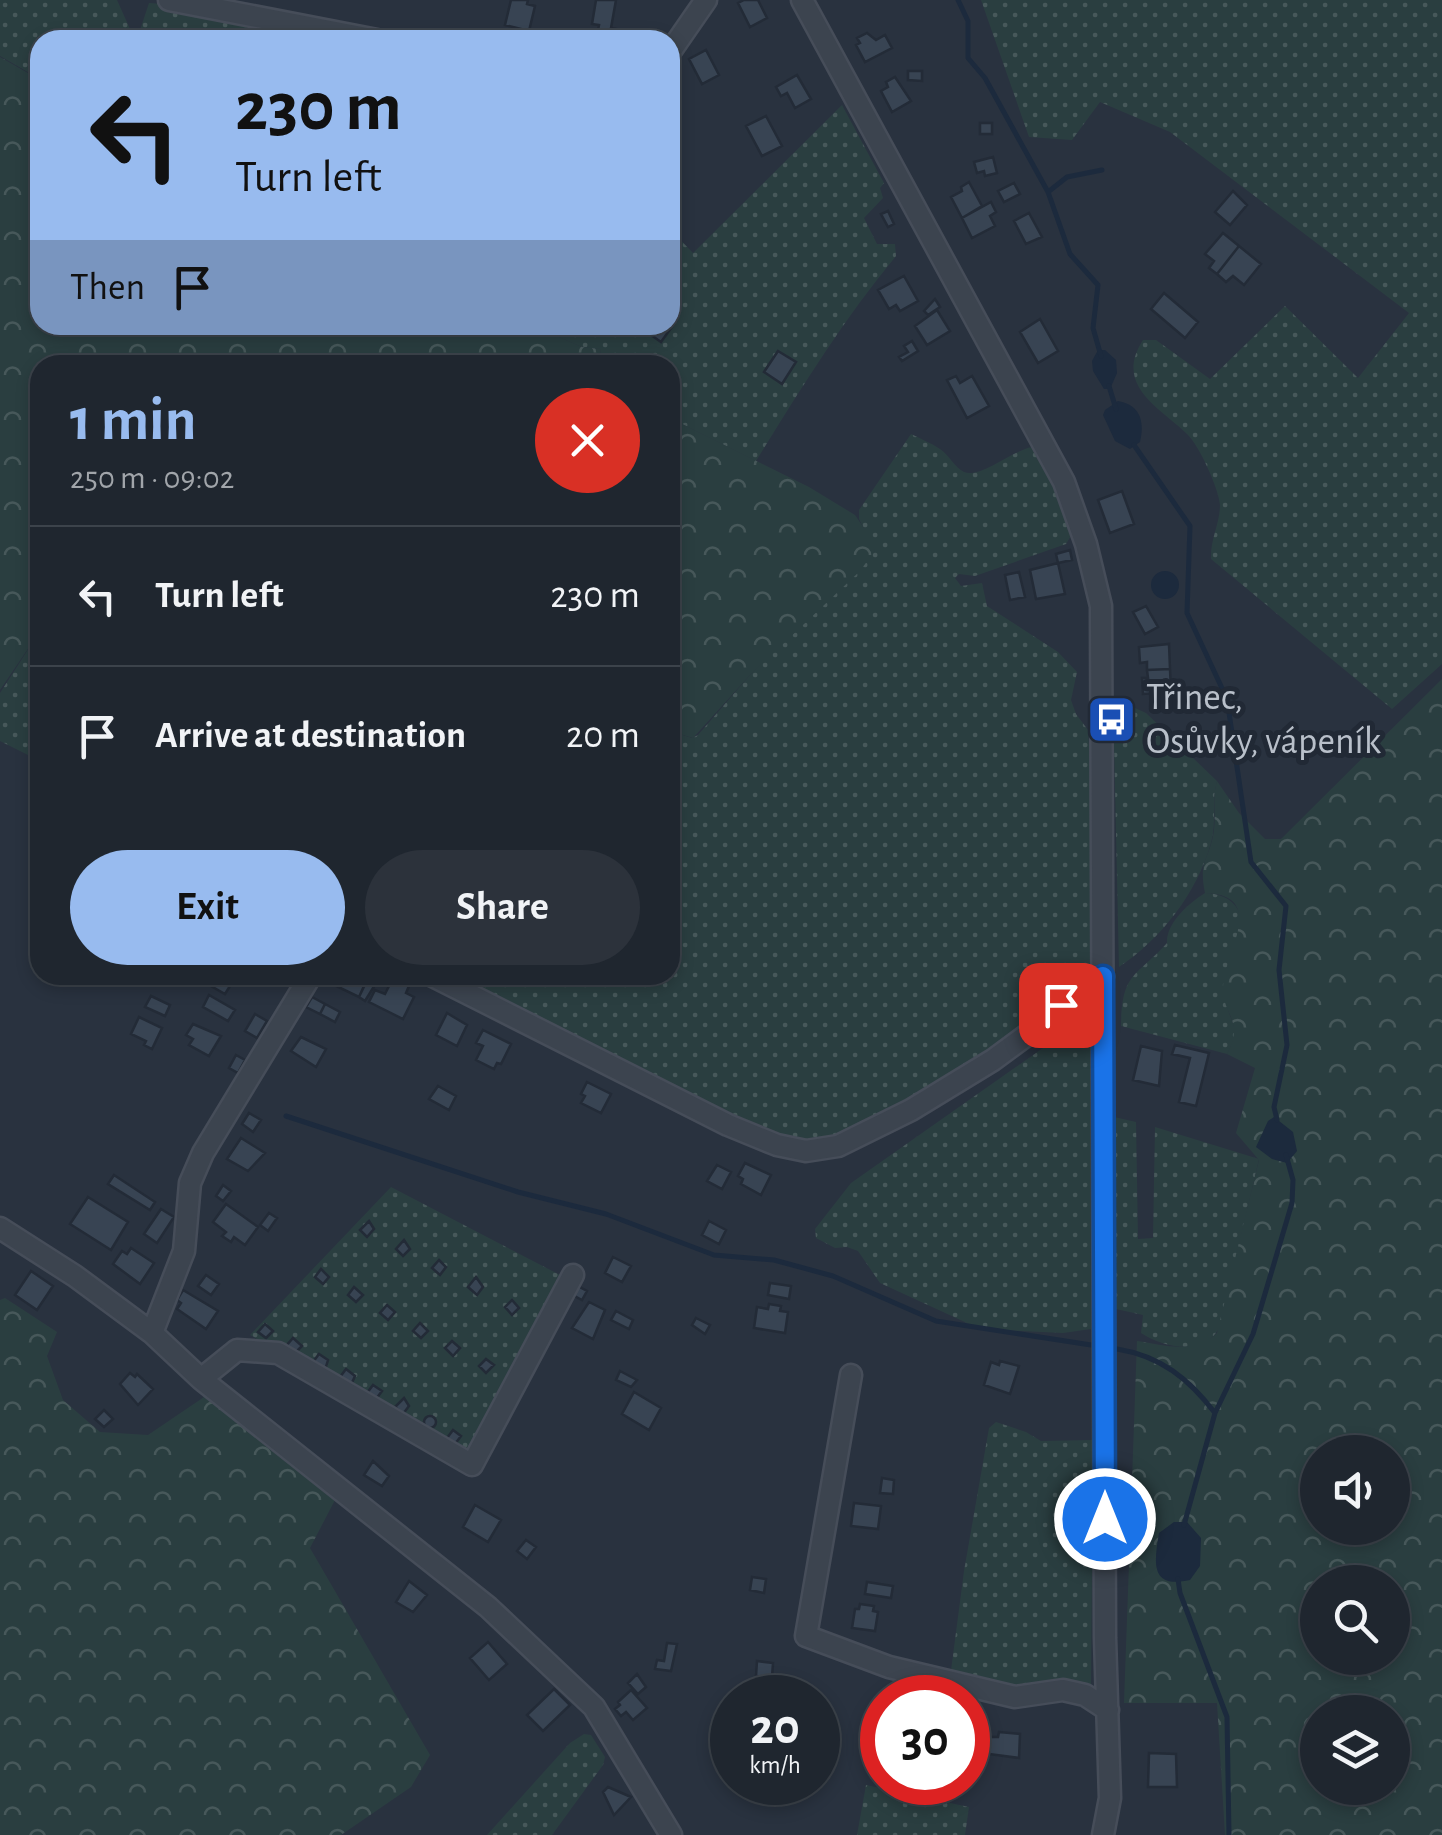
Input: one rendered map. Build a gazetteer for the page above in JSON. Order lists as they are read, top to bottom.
{
  "places": {
    "bus stop": ["Třinec, Osůvky, vápeník"]
  },
  "page": {
    "turn": ["230 m", "Turn left"],
    "then": "Then",
    "heading": ["1 min", "250 m · 09:02"],
    "list": [
      {
        "name": "Turn left",
        "value": "230 m"
      },
      {
        "name": "Arrive at destination",
        "value": "20 m"
      }
    ],
    "buttons": ["Exit", "Share"],
    "speed": "20 km/h",
    "limit": "30"
  }
}
